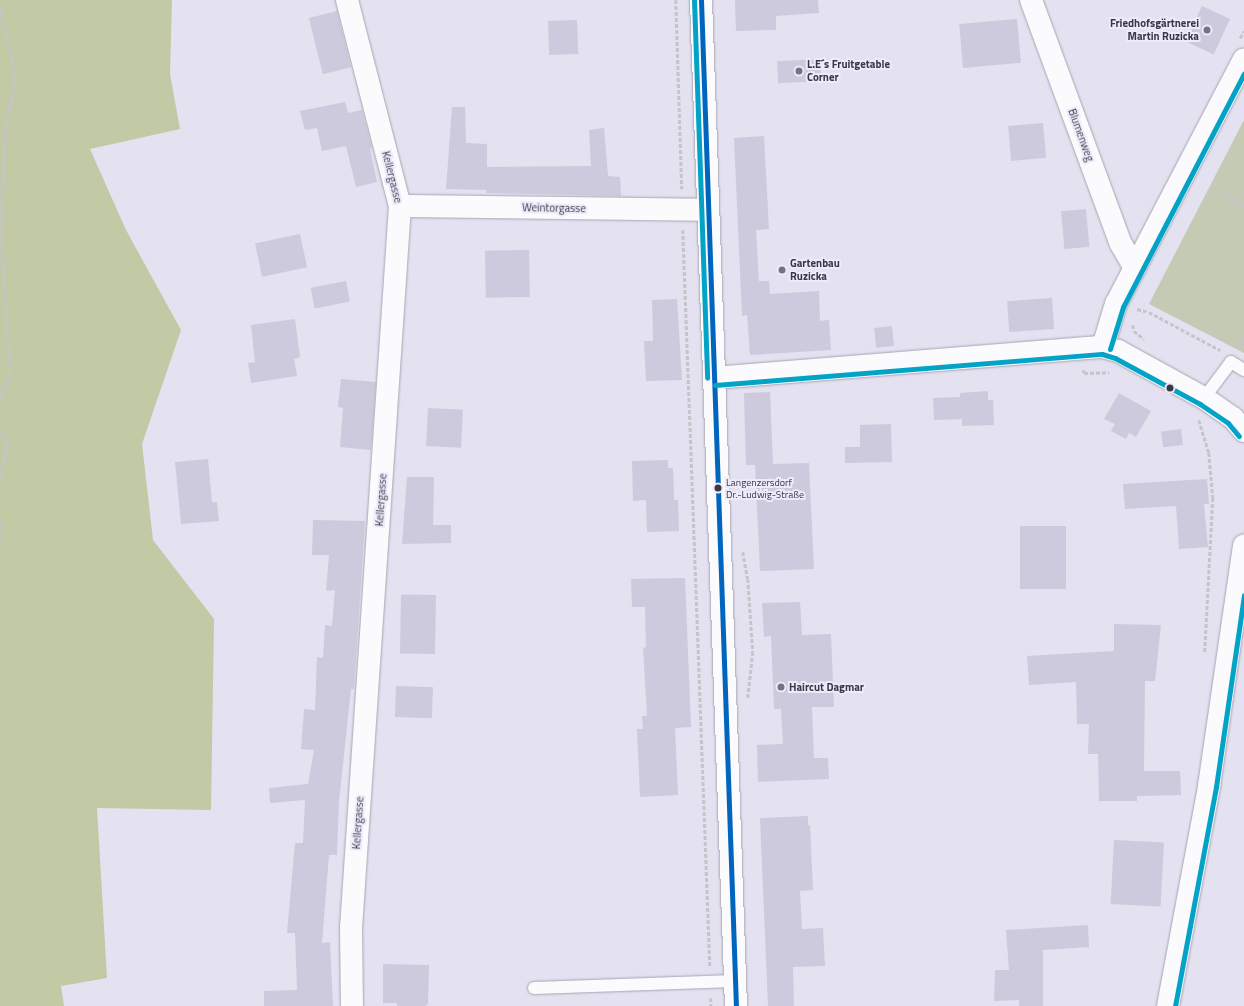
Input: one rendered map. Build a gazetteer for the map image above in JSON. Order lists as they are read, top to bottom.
{
  "streets": {
    "street": ["Blumenweg", "Kellergasse", "Weintorgasse"]
  },
  "crossings": [
    ["Kellergasse", "Weintorgasse"]
  ],
  "places": [
    "Friedhofsgärtnerei Martin Ruzicka",
    "L.E´s Fruitgetable Corner",
    "Gartenbau Ruzicka",
    "Langenzersdorf Dr.-Ludwig-Straße",
    "Haircut Dagmar"
  ]
}
